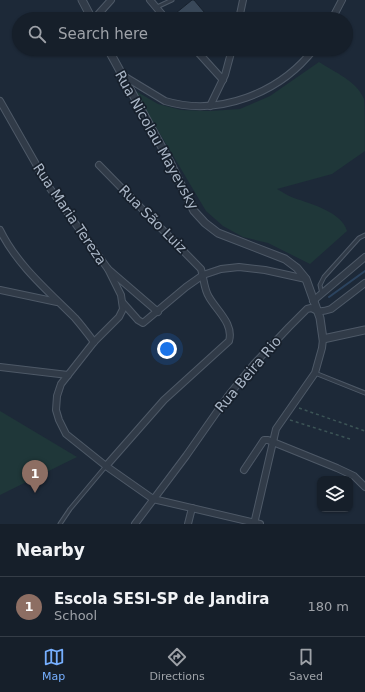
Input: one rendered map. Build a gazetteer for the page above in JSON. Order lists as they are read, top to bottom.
{
  "streets": {
    "street": [
      "Rua Nicolau Mayevsky",
      "Rua Maria Tereza",
      "Rua São Luiz",
      "Rua Beira Rio"
    ]
  },
  "crossings": [
    ["Rua Nicolau Mayevsky", "Rua Beira Rio"]
  ],
  "page": {
    "search": "Search here",
    "pins": "1",
    "heading": "Nearby",
    "list": [
      {
        "mark": "1",
        "name": "Escola SESI-SP de Jandira",
        "note": "School",
        "value": "180 m"
      }
    ],
    "nav": ["Map", "Directions", "Saved"]
  }
}
